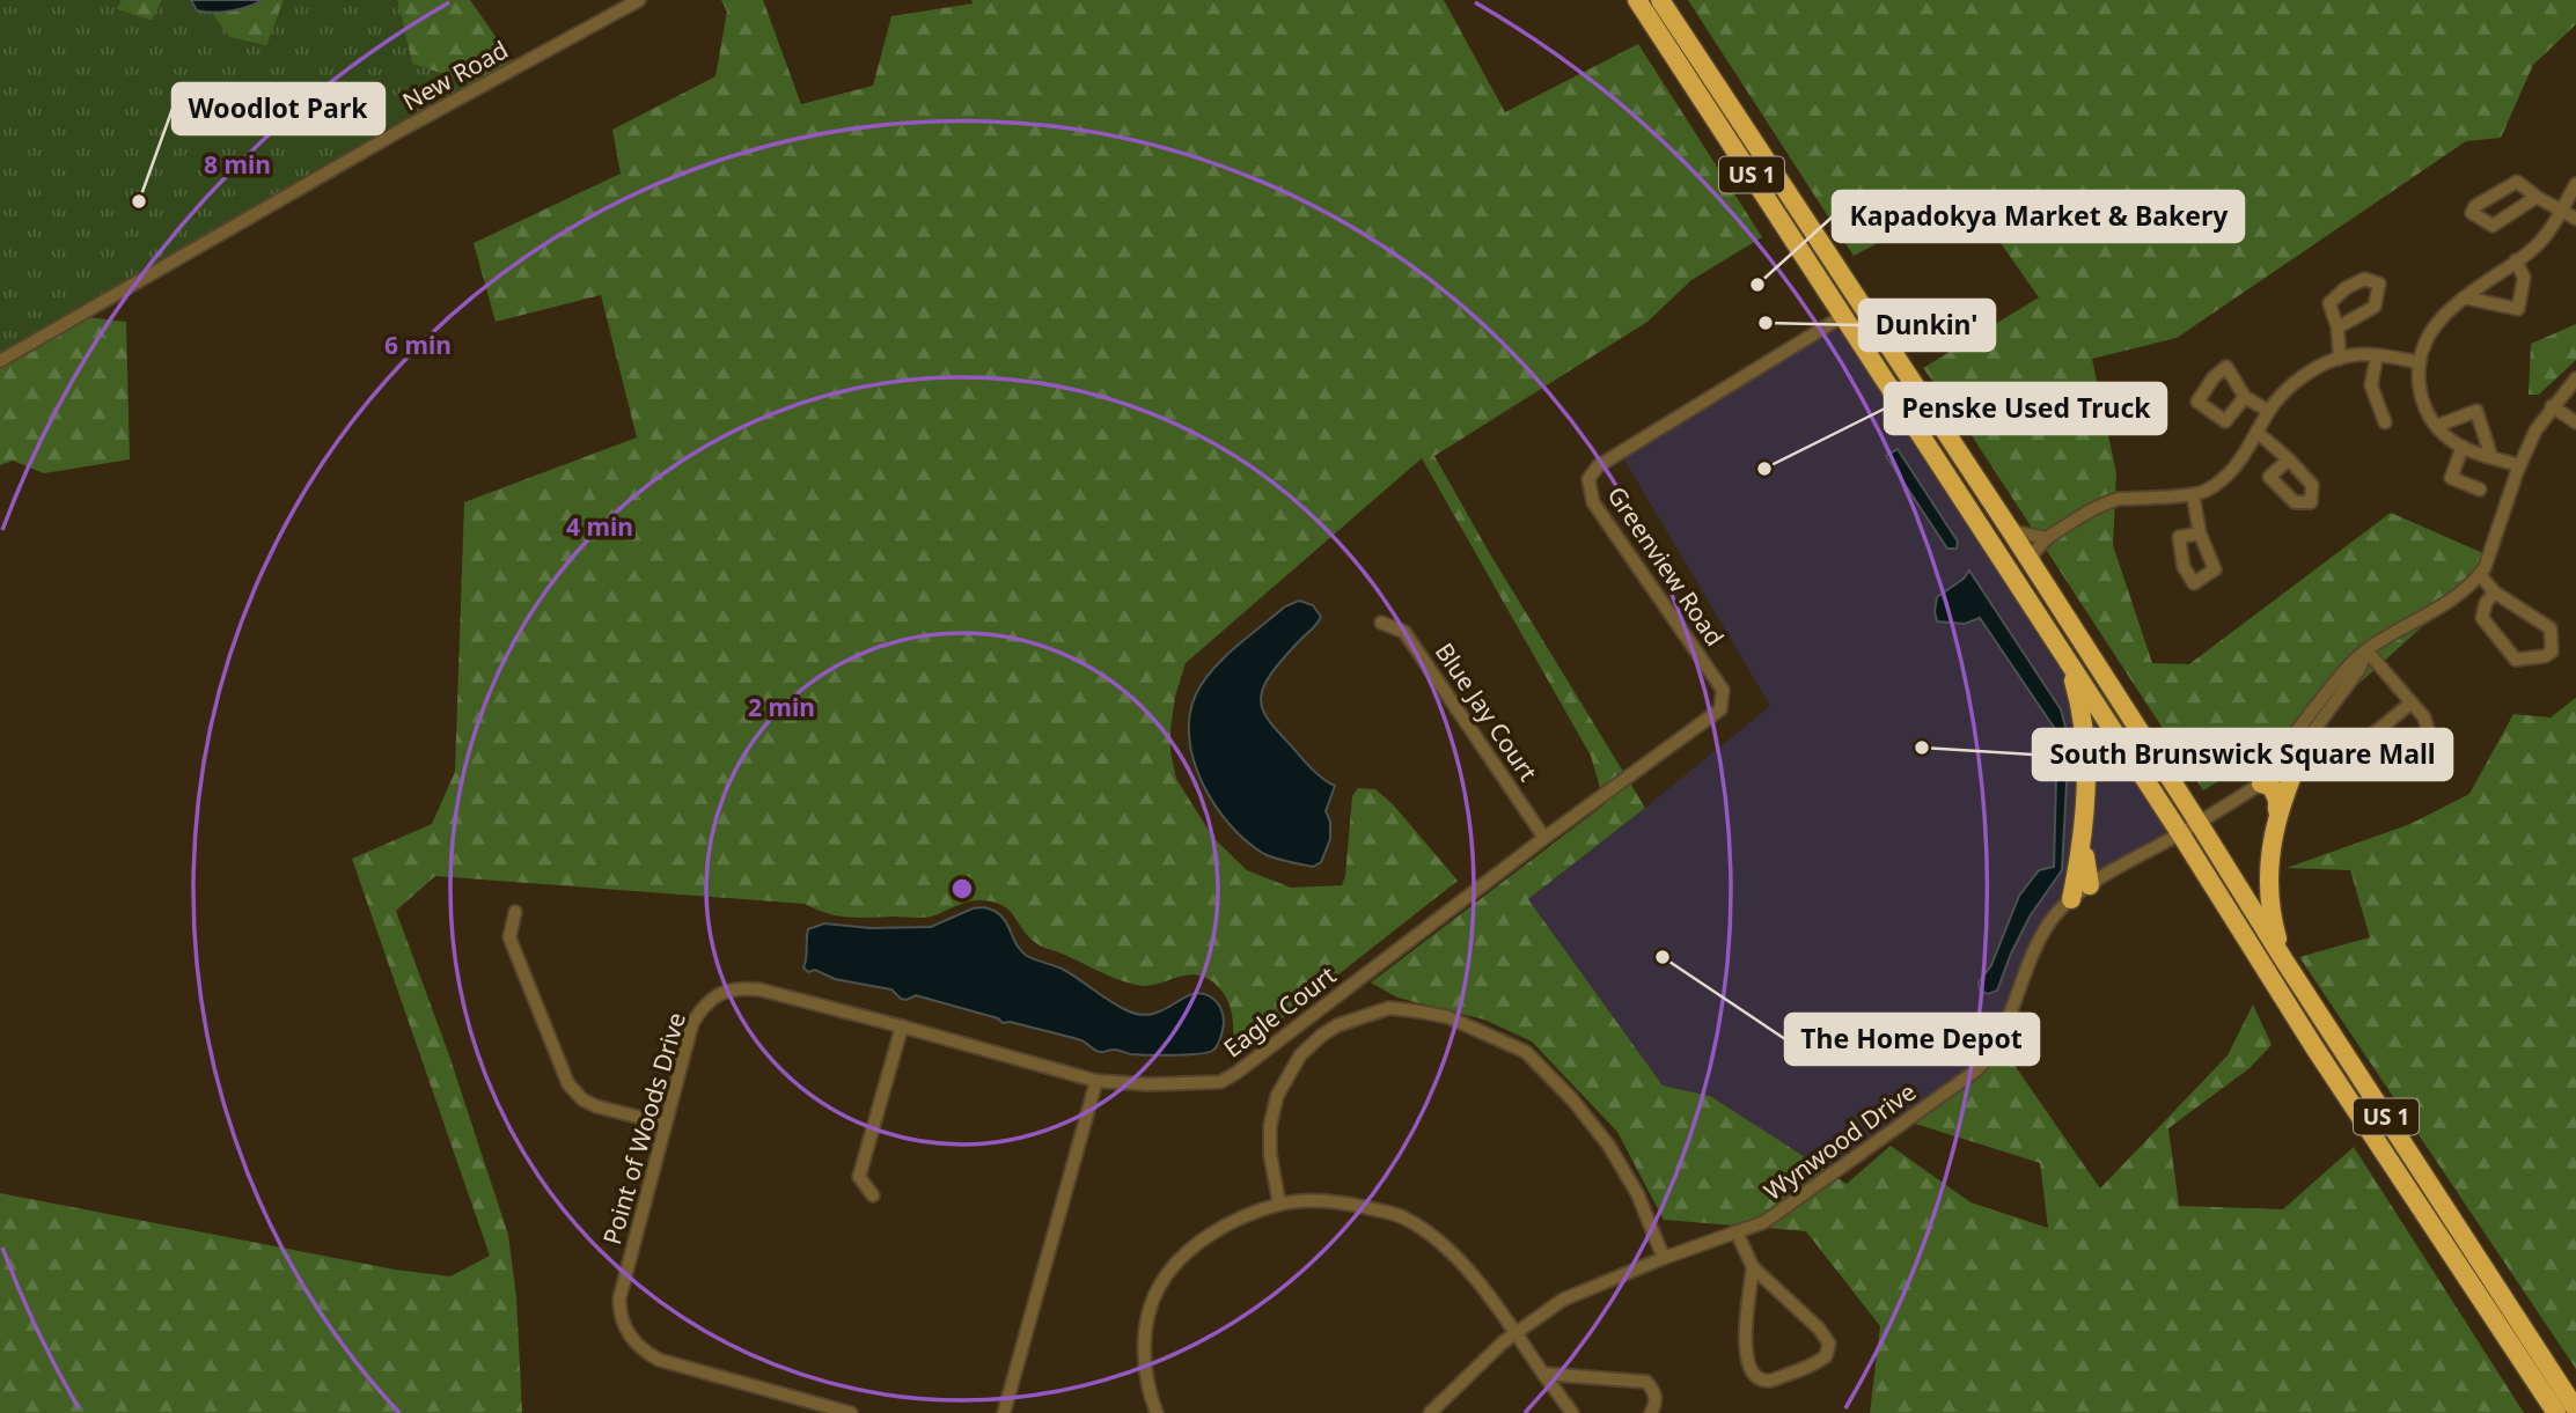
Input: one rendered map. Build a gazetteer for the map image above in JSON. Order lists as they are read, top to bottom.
{
  "streets": {
    "highway": ["US 1"],
    "street": [
      "New Road",
      "Greenview Road",
      "Blue Jay Court",
      "Eagle Court",
      "Point of Woods Drive",
      "Wynwood Drive"
    ]
  },
  "crossings": [
    ["US 1", "Greenview Road"],
    ["US 1", "Wynwood Drive"],
    ["Greenview Road", "Blue Jay Court"],
    ["Greenview Road", "Eagle Court"],
    ["Blue Jay Court", "Eagle Court"],
    ["Eagle Court", "Point of Woods Drive"]
  ],
  "places": [
    "Woodlot Park",
    "Kapadokya Market & Bakery",
    "Dunkin'",
    "Penske Used Truck",
    "South Brunswick Square Mall",
    "The Home Depot"
  ],
  "rings": [
    "8 min",
    "6 min",
    "4 min",
    "2 min"
  ]
}
